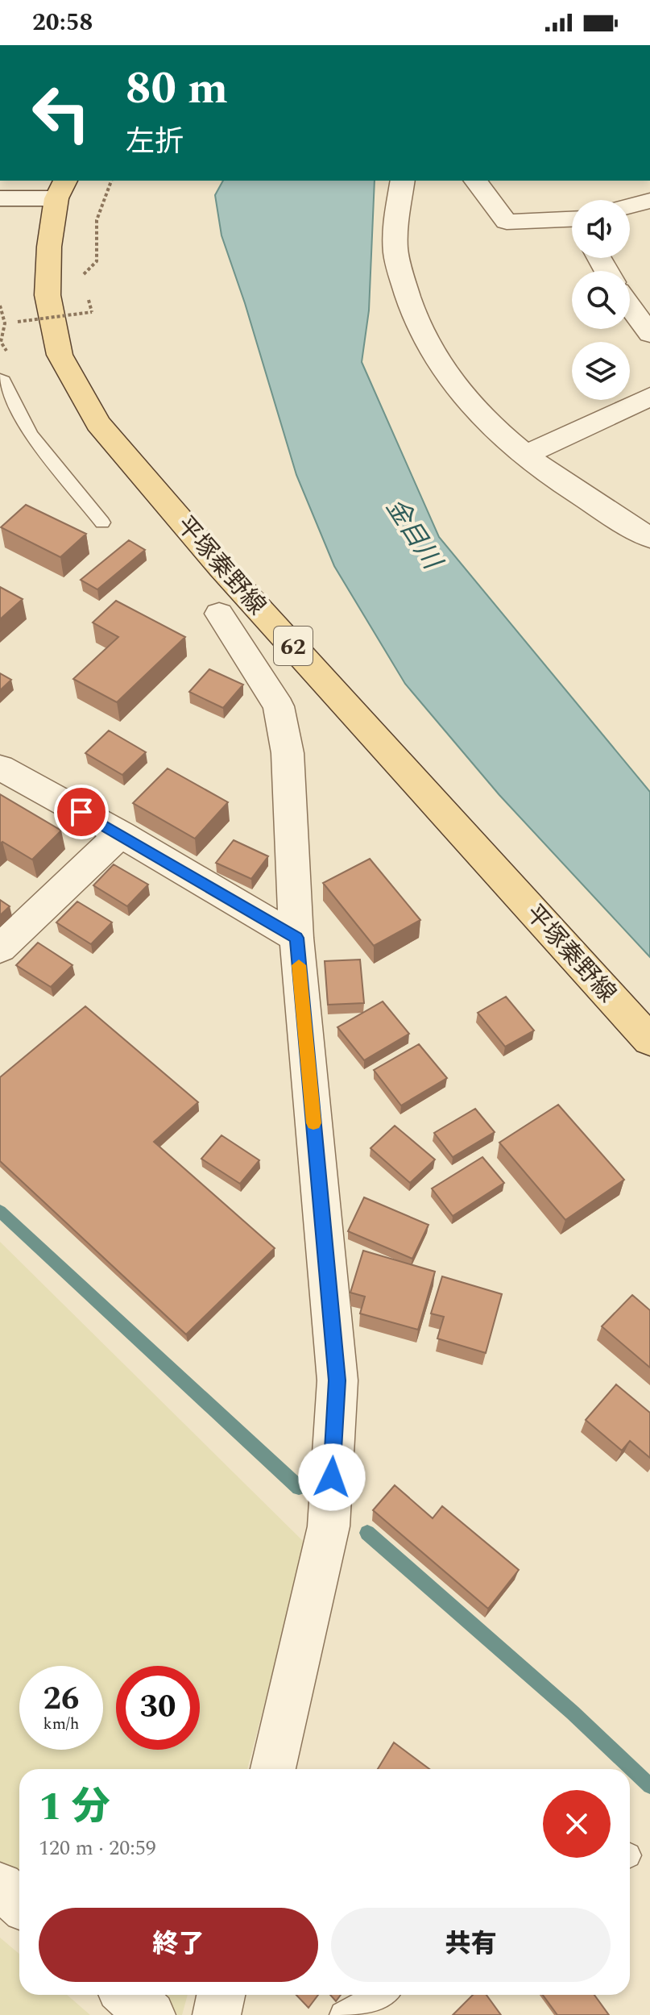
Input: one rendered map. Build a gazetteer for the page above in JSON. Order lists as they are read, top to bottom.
{
  "streets": {
    "main road": ["平塚秦野線", "62"]
  },
  "water": ["金目川"],
  "page": {
    "status": "20:58",
    "turn": ["80 m", "左折"],
    "speed": "26 km/h",
    "limit": "30",
    "heading": ["1 分", "120 m · 20:59"],
    "buttons": ["終了", "共有"]
  }
}
